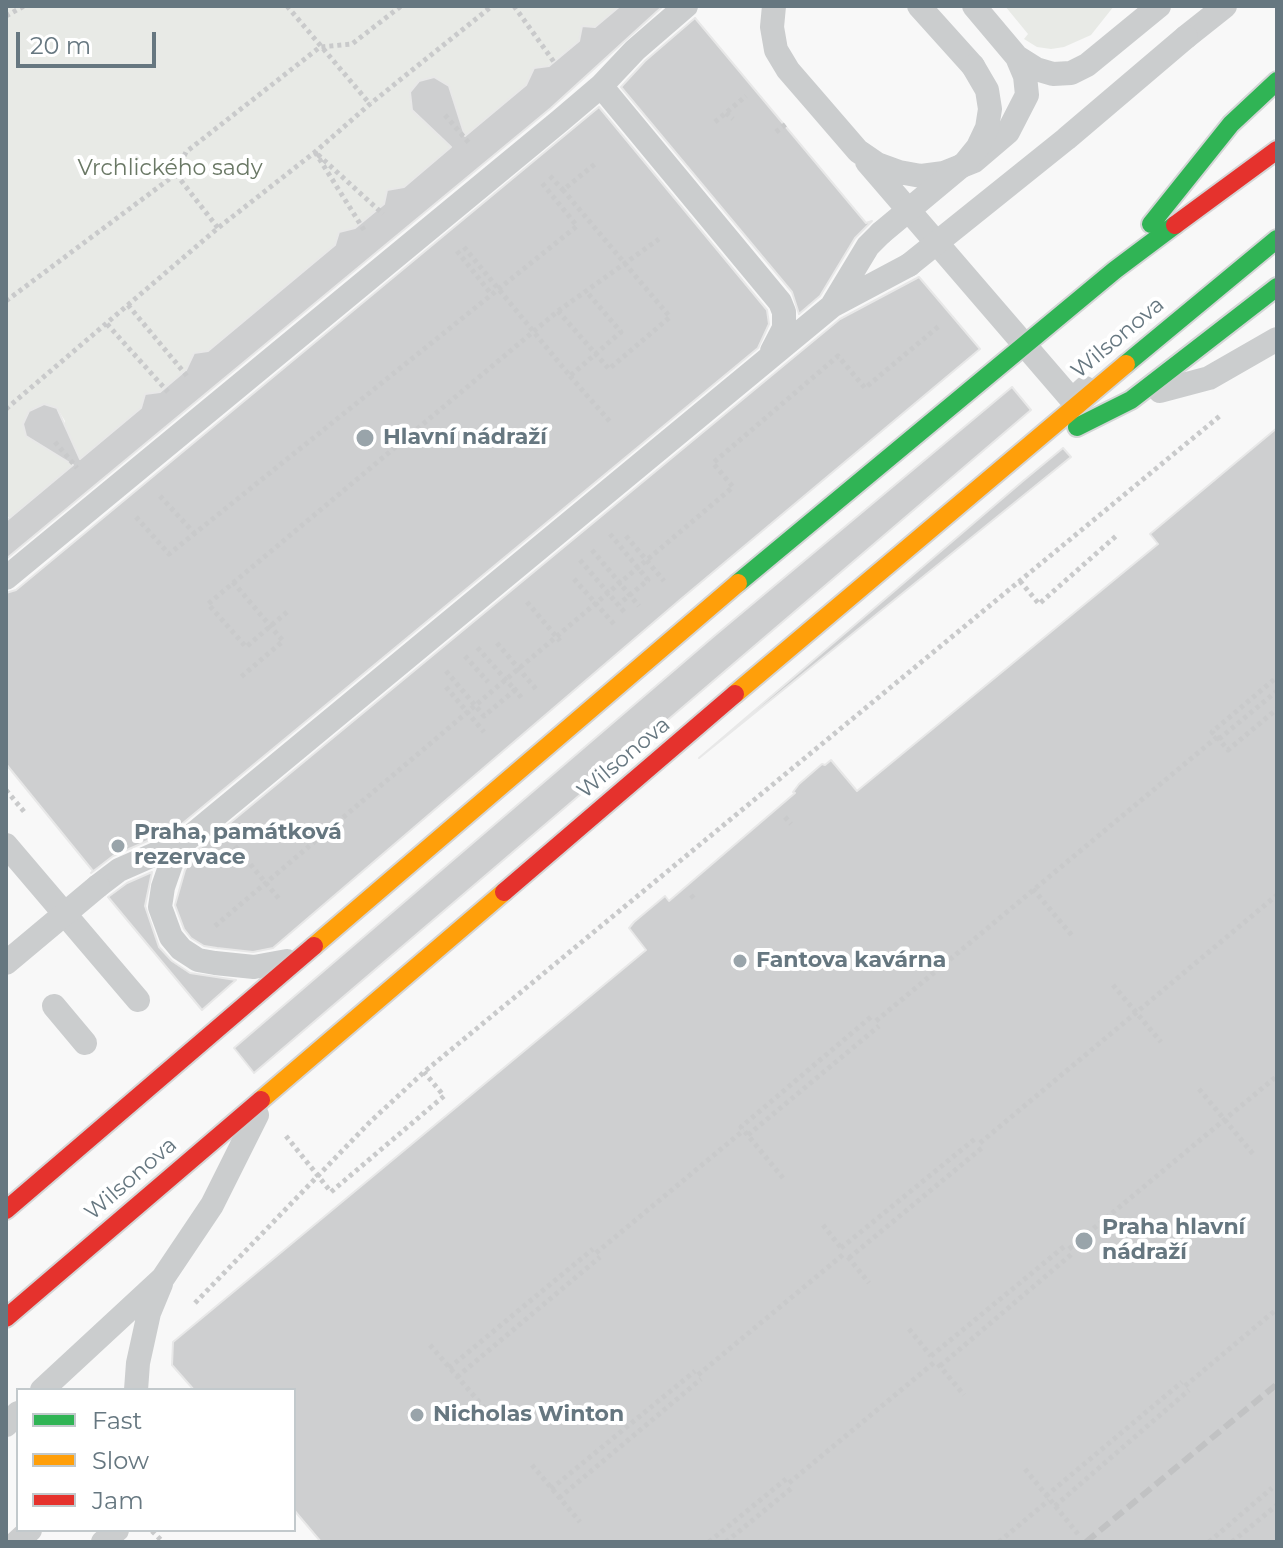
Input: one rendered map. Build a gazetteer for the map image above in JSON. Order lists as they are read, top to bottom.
{
  "streets": {
    "main road": ["Wilsonova"]
  },
  "parks": ["Vrchlického sady"],
  "places": [
    "Hlavní nádraží",
    "Praha, památková rezervace",
    "Fantova kavárna",
    "Praha hlavní nádraží",
    "Nicholas Winton"
  ],
  "legend": ["Fast", "Slow", "Jam"],
  "scale_bar": "20 m"
}
